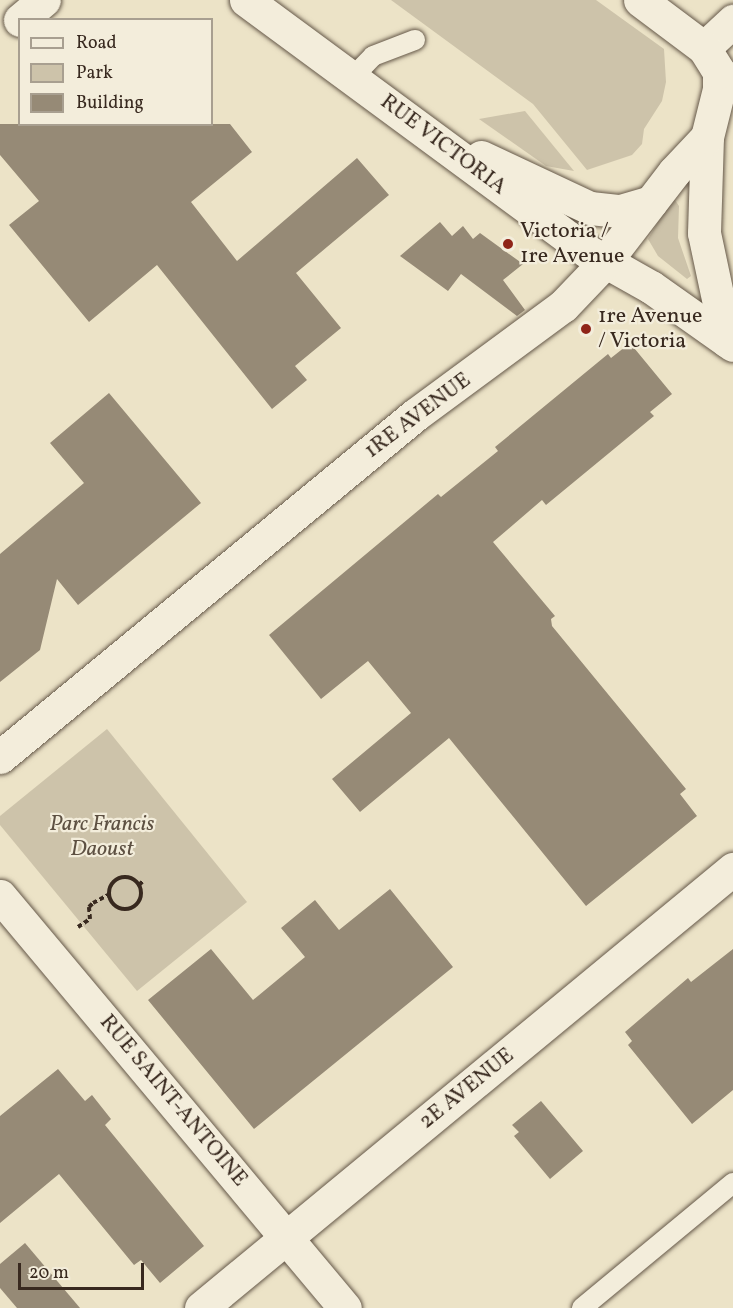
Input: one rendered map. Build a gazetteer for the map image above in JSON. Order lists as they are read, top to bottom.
{
  "streets": {
    "street": [
      "RUE VICTORIA",
      "1RE AVENUE",
      "2E AVENUE",
      "RUE SAINT-ANTOINE"
    ]
  },
  "crossings": [
    ["RUE VICTORIA", "1RE AVENUE"],
    ["2E AVENUE", "RUE SAINT-ANTOINE"]
  ],
  "parks": ["Parc Francis Daoust"],
  "places": ["Victoria / 1re Avenue", "1re Avenue / Victoria"],
  "legend": ["Road", "Park", "Building"],
  "scale_bar": "20 m"
}
